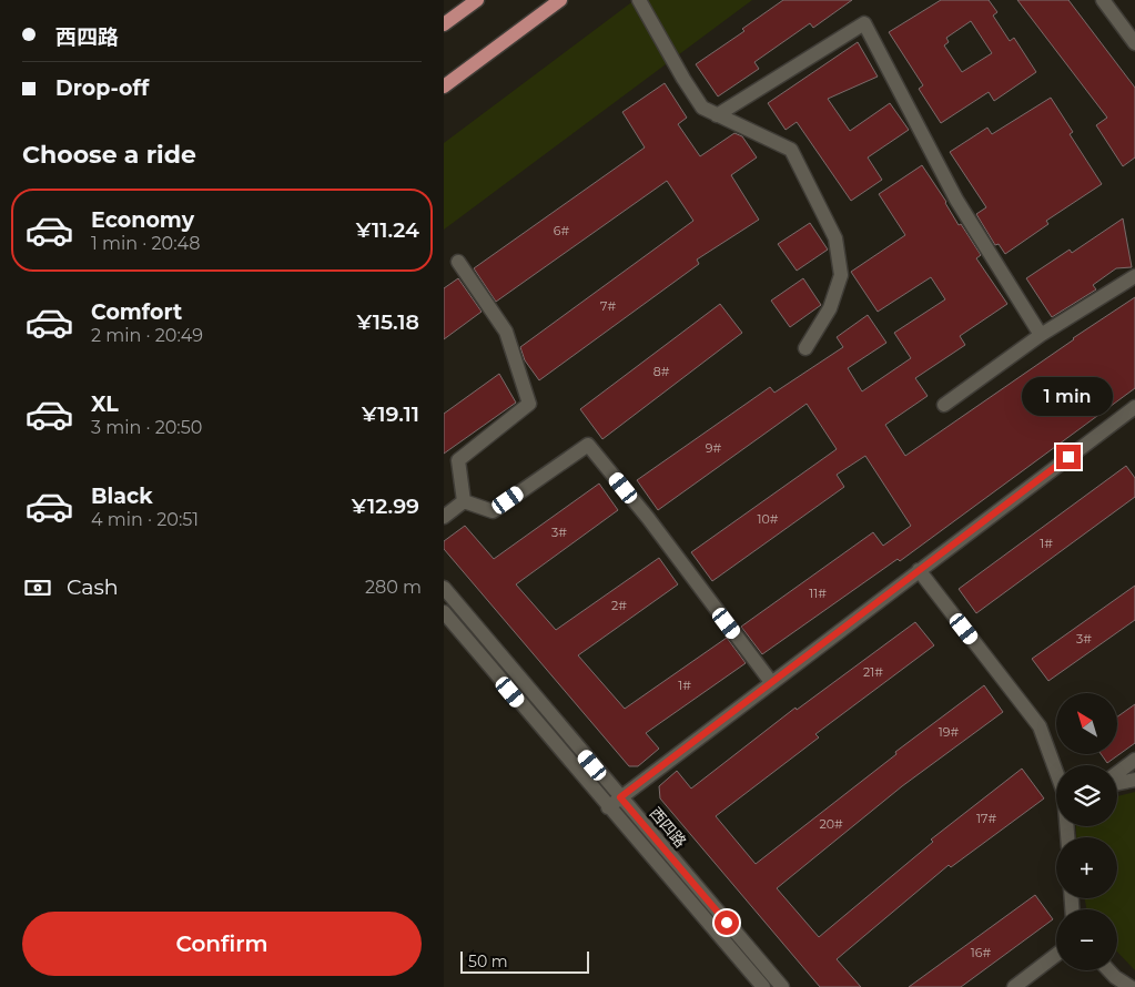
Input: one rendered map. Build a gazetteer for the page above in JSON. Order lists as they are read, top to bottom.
{
  "streets": {
    "street": ["西四路"]
  },
  "house_numbers": [
    "6#",
    "7#",
    "8#",
    "9#",
    "10#",
    "3#",
    "1#",
    "11#",
    "2#",
    "3#",
    "21#",
    "1#",
    "19#",
    "17#",
    "20#",
    "16#"
  ],
  "scale_bar": "50 m",
  "north": "top left",
  "page": {
    "banner": ["西四路", "Drop-off"],
    "heading": "Choose a ride",
    "list": [
      {
        "name": "Economy",
        "note": "1 min · 20:48",
        "value": "¥11.24"
      },
      {
        "name": "Comfort",
        "note": "2 min · 20:49",
        "value": "¥15.18"
      },
      {
        "name": "XL",
        "note": "3 min · 20:50",
        "value": "¥19.11"
      },
      {
        "name": "Black",
        "note": "4 min · 20:51",
        "value": "¥12.99"
      }
    ],
    "bubble": "1 min",
    "pay": ["Cash", "280 m"],
    "map_buttons": ["+", "−"],
    "buttons": "Confirm",
    "scale": "50 m"
  }
}
